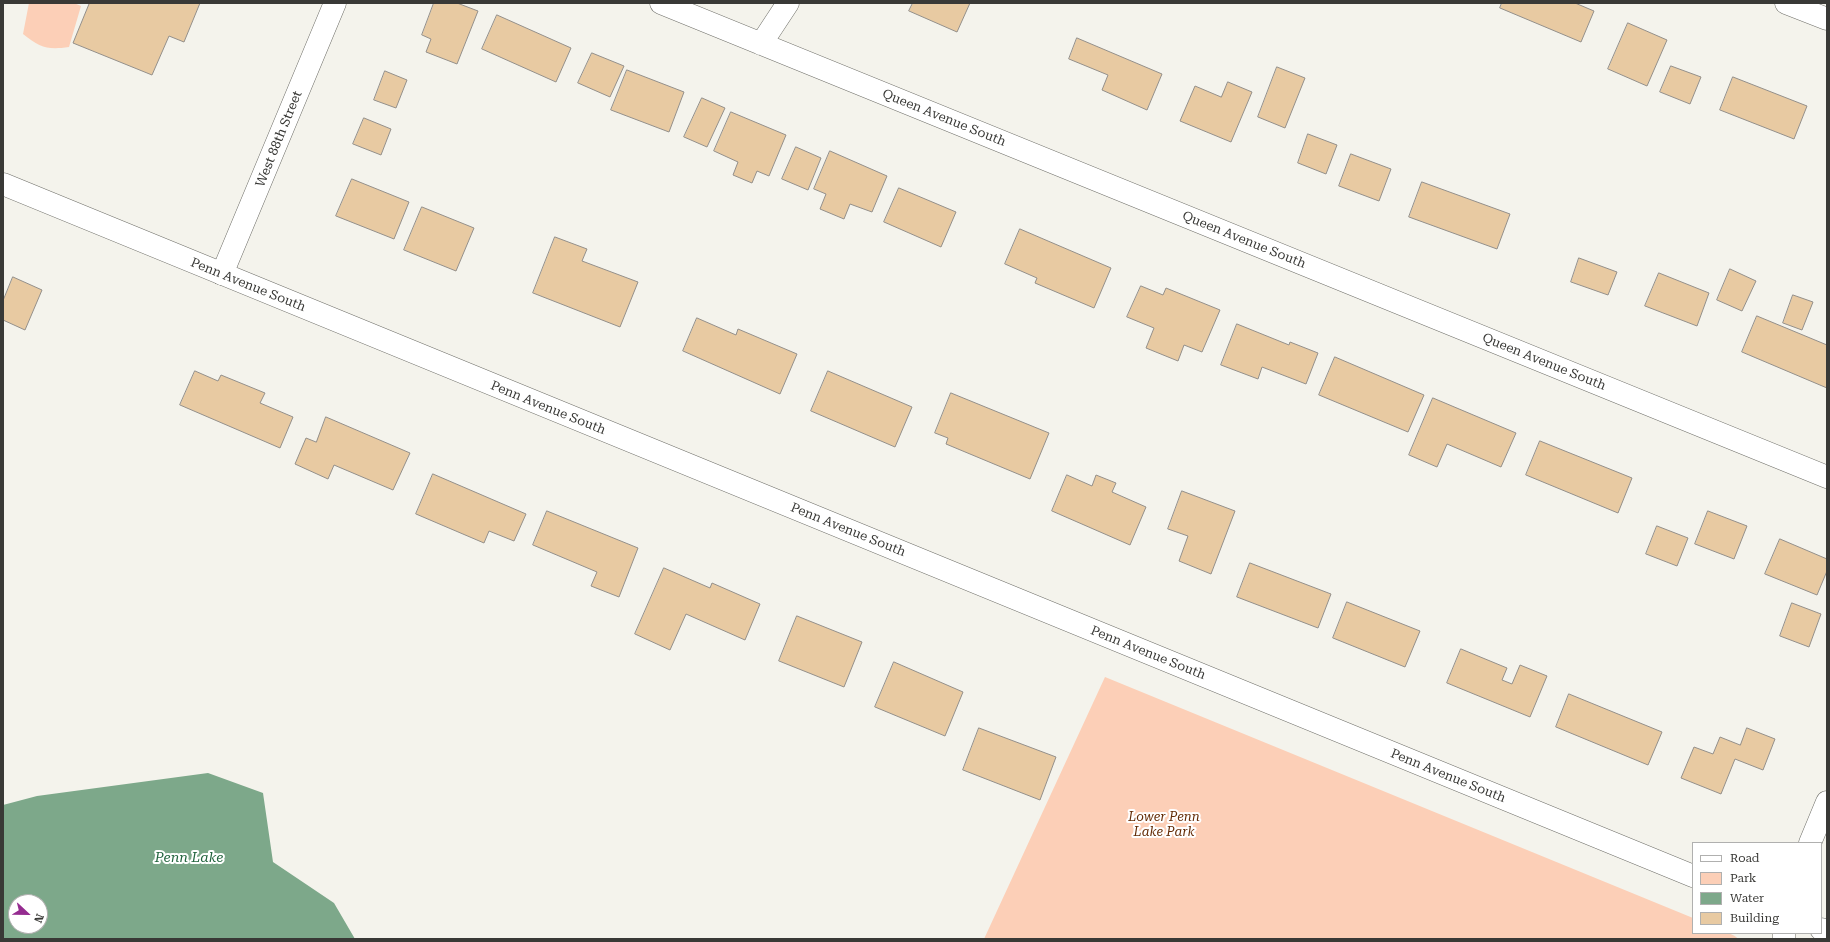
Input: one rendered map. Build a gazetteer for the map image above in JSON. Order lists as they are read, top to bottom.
{
  "streets": {
    "main road": ["Queen Avenue South", "West 88th Street", "Penn Avenue South"]
  },
  "crossings": [
    ["West 88th Street", "Penn Avenue South"]
  ],
  "water": ["Penn Lake"],
  "parks": ["Lower Penn Lake Park"],
  "legend": [
    "Road",
    "Park",
    "Water",
    "Building"
  ],
  "north": "right"
}
